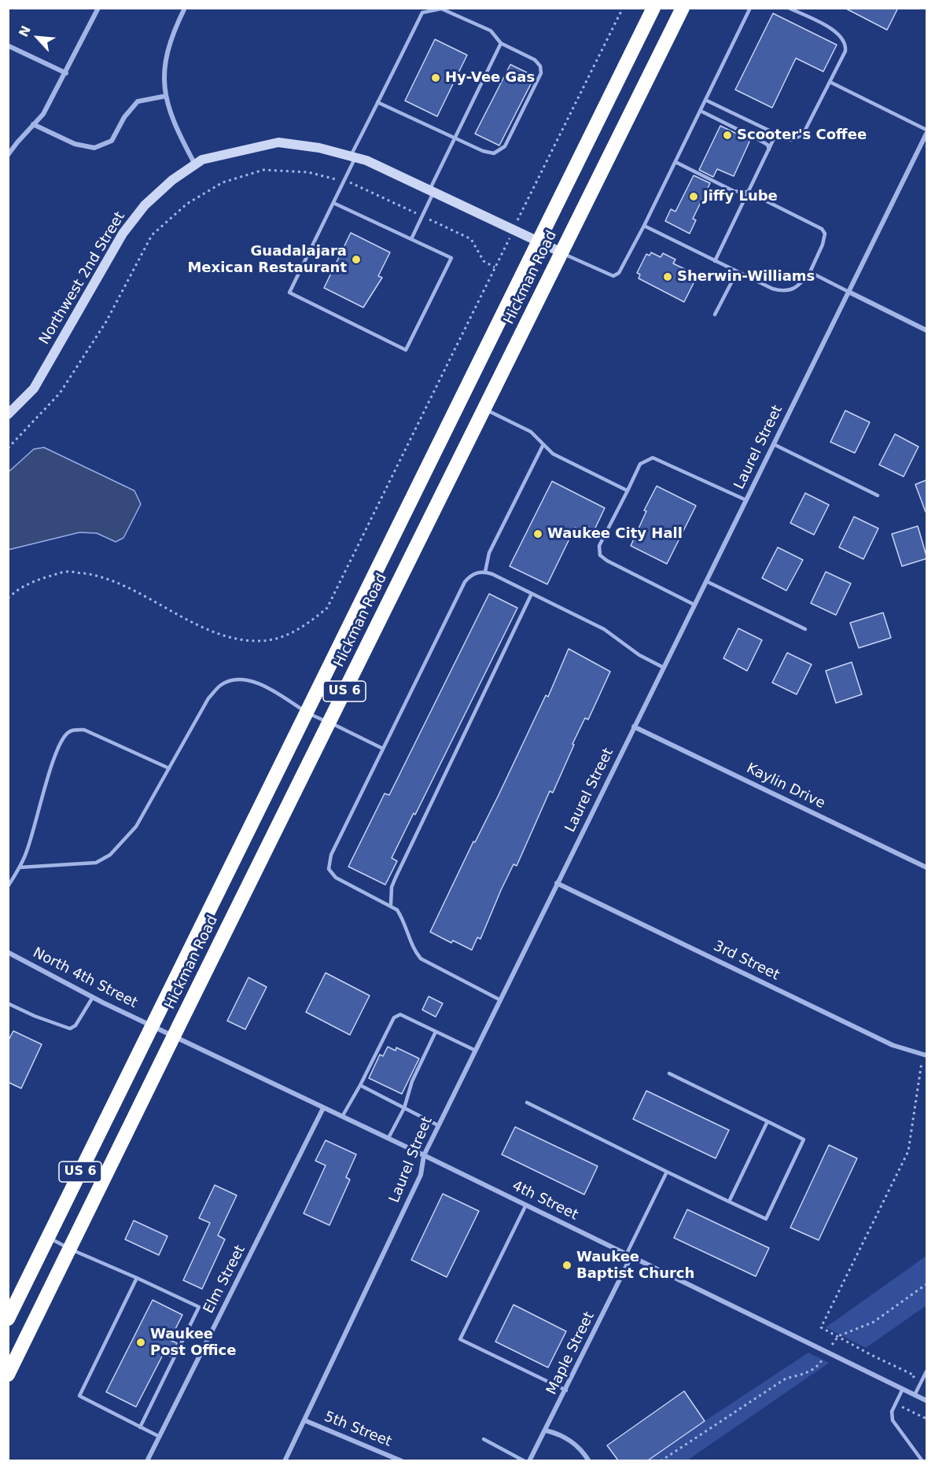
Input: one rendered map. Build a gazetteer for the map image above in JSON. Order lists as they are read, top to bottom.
{
  "streets": {
    "highway": ["Hickman Road", "US 6"],
    "street": [
      "Northwest 2nd Street",
      "Laurel Street",
      "Kaylin Drive",
      "3rd Street",
      "North 4th Street",
      "4th Street",
      "Elm Street",
      "Maple Street",
      "5th Street"
    ]
  },
  "crossings": [
    ["Hickman Road", "Northwest 2nd Street"],
    ["Hickman Road", "North 4th Street"],
    ["Hickman Road", "4th Street"],
    ["Laurel Street", "Kaylin Drive"],
    ["Laurel Street", "3rd Street"],
    ["Laurel Street", "4th Street"],
    ["Laurel Street", "5th Street"],
    ["North 4th Street", "4th Street"],
    ["4th Street", "Elm Street"],
    ["4th Street", "Maple Street"]
  ],
  "places": [
    "Hy-Vee Gas",
    "Scooter's Coffee",
    "Jiffy Lube",
    "Guadalajara Mexican Restaurant",
    "Sherwin-Williams",
    "Waukee City Hall",
    "Waukee Baptist Church",
    "Waukee Post Office"
  ],
  "north": "top left"
}
